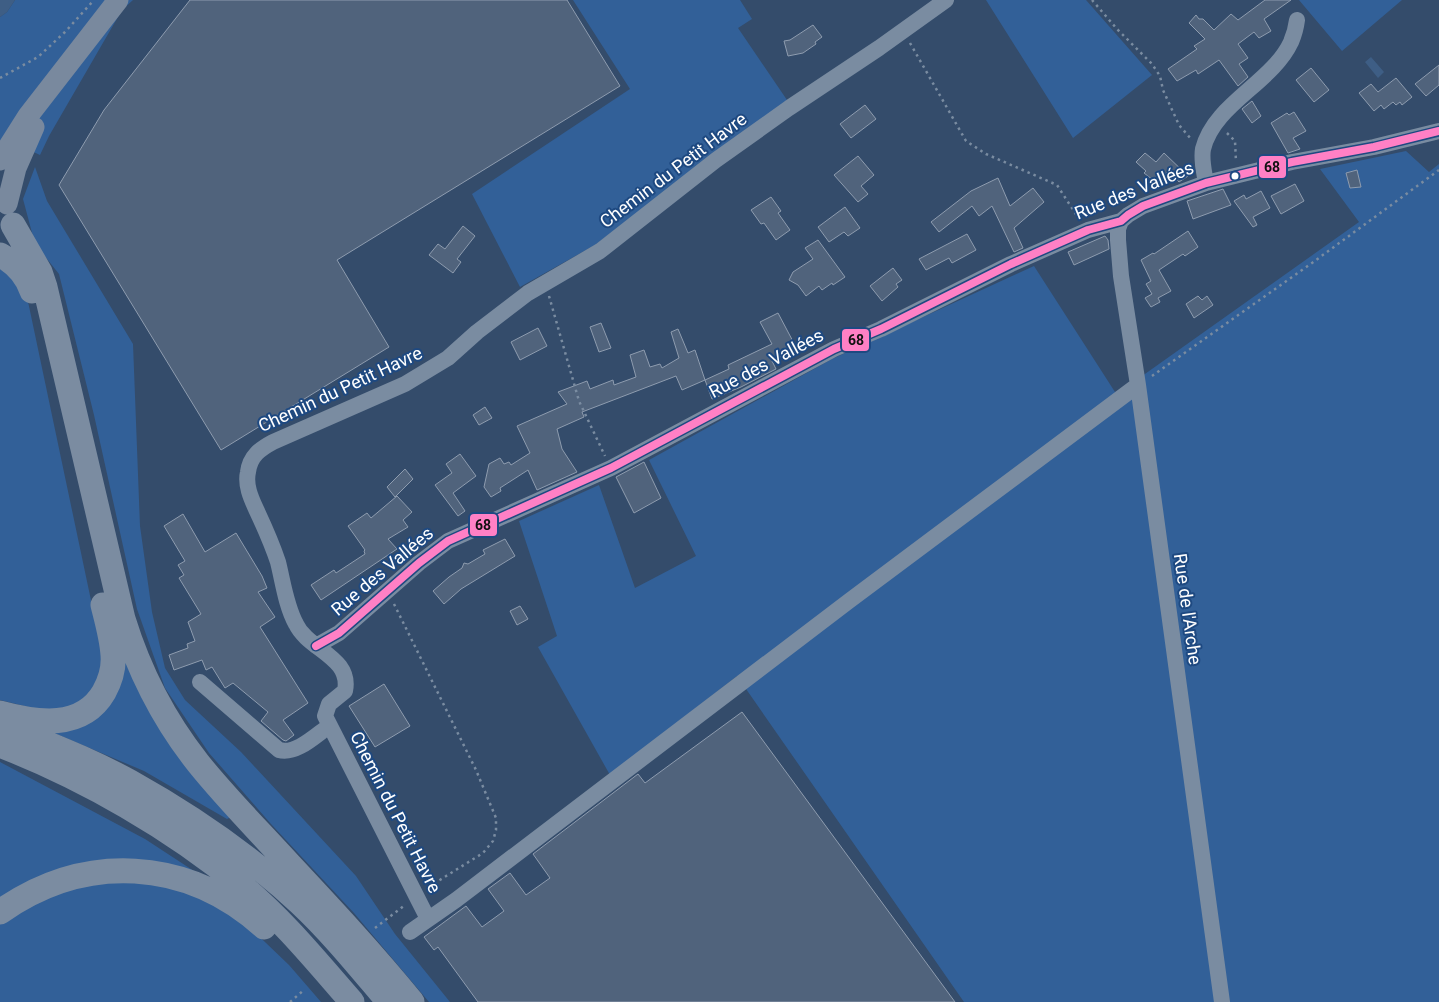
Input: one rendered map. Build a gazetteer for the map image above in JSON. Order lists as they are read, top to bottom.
{
  "streets": {
    "street": ["Chemin du Petit Havre", "Rue des Vallées", "Rue de l'Arche"]
  },
  "crossings": [
    ["Chemin du Petit Havre", "Rue des Vallées"],
    ["Rue des Vallées", "Rue de l'Arche"]
  ],
  "lines": ["transit line 68"]
}
